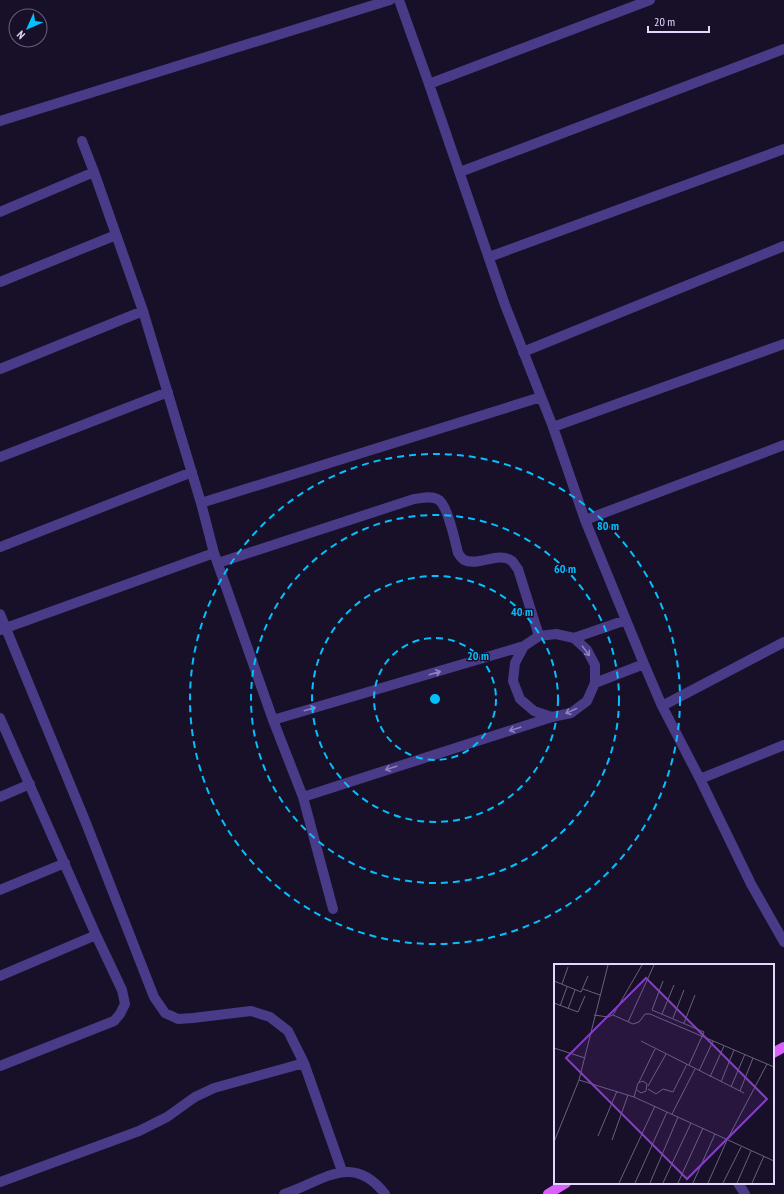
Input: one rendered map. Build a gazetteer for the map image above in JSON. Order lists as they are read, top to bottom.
{
  "scale_bar": "20 m",
  "north": "bottom left",
  "rings": [
    "80 m",
    "60 m",
    "40 m",
    "20 m"
  ]
}
